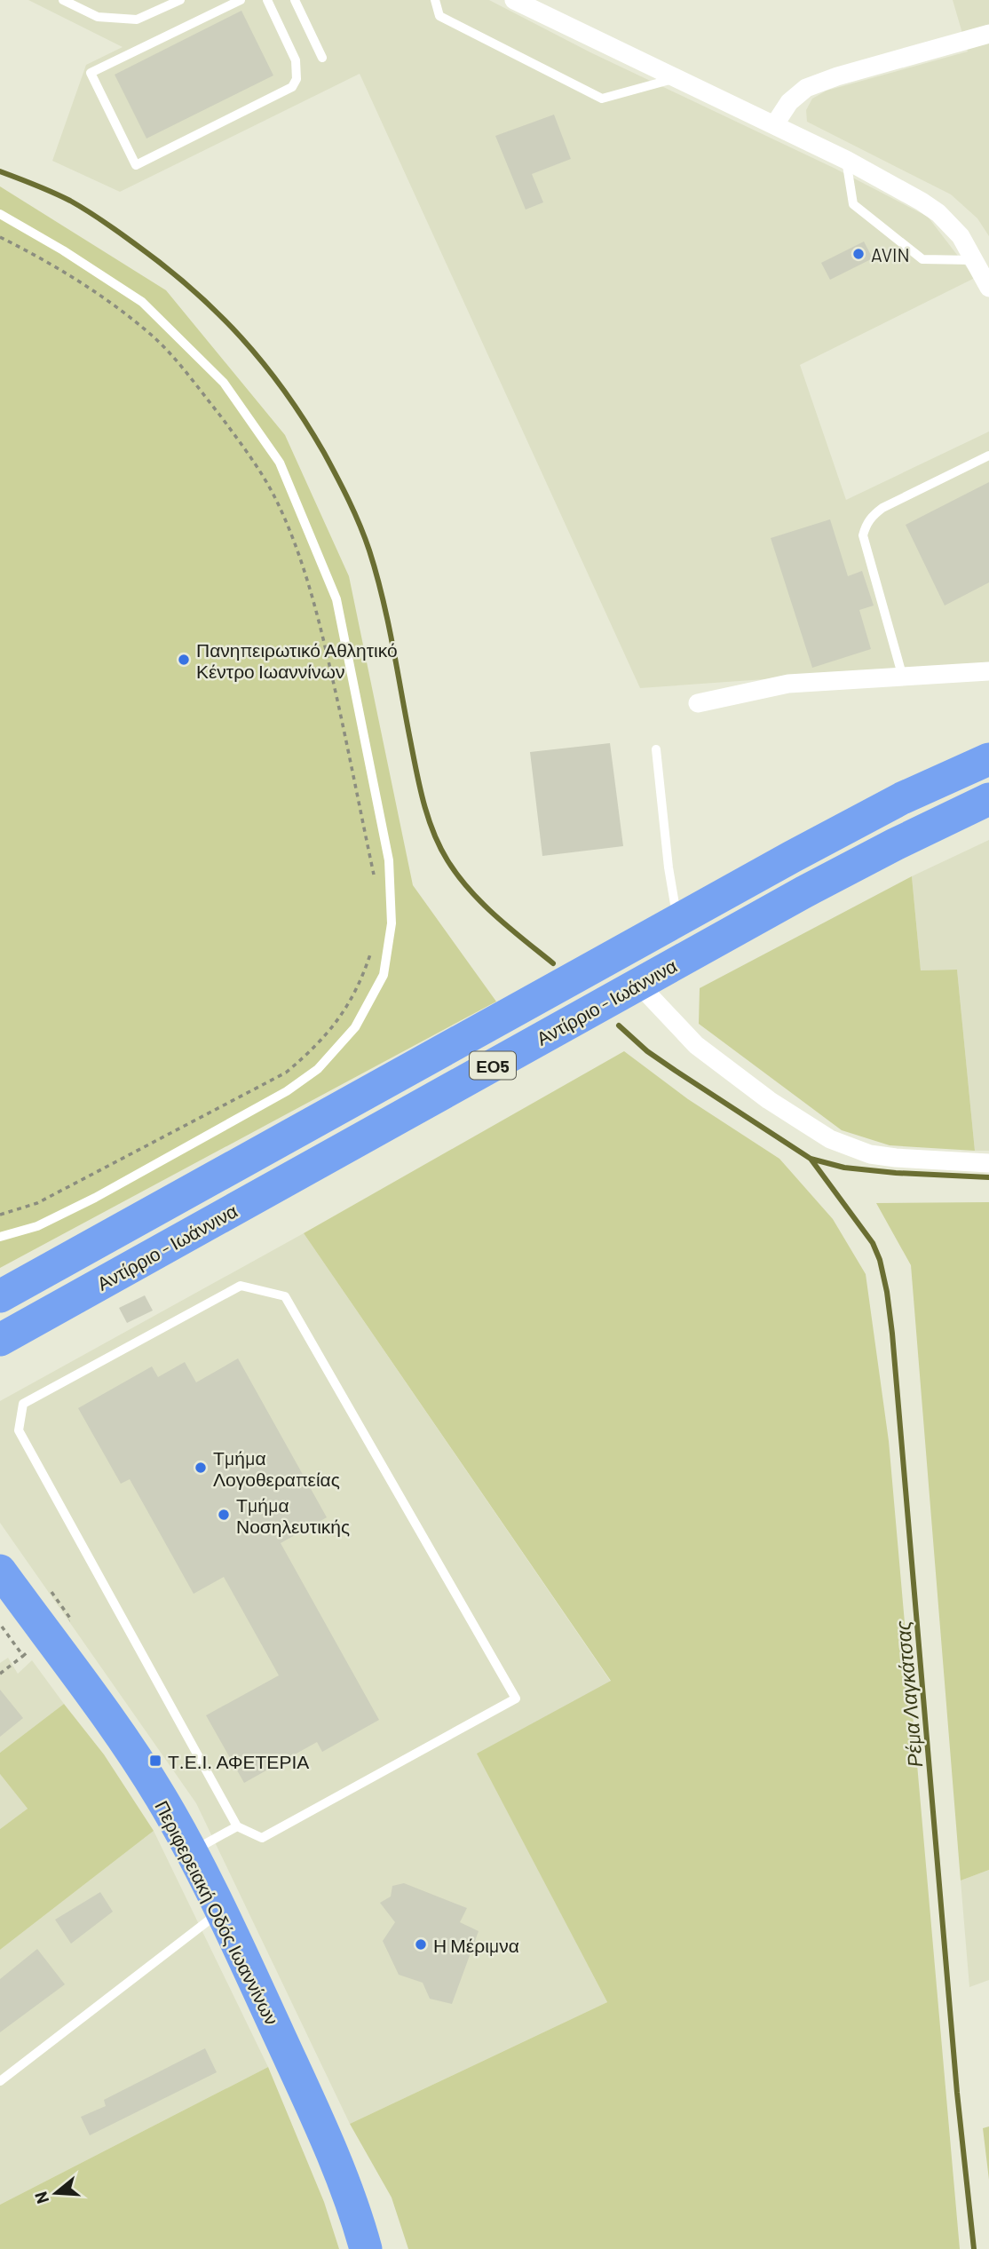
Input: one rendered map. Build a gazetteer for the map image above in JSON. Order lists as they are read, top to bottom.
{
  "streets": {
    "highway": ["Αντίρριο - Ιωάννινα", "ΕΟ5", "Περιφερειακή Οδός Ιωαννίνων"]
  },
  "water": ["Ρέμα Λαγκάτσας"],
  "places": {
    "other": [
      "AVIN",
      "Πανηπειρωτικό Αθλητικό Κέντρο Ιωαννίνων",
      "Τμήμα Λογοθεραπείας",
      "Τμήμα Νοσηλευτικής",
      "Η Μέριμνα"
    ],
    "transit": ["Τ.Ε.Ι. ΑΦΕΤΕΡΙΑ"]
  },
  "north": "left"
}
